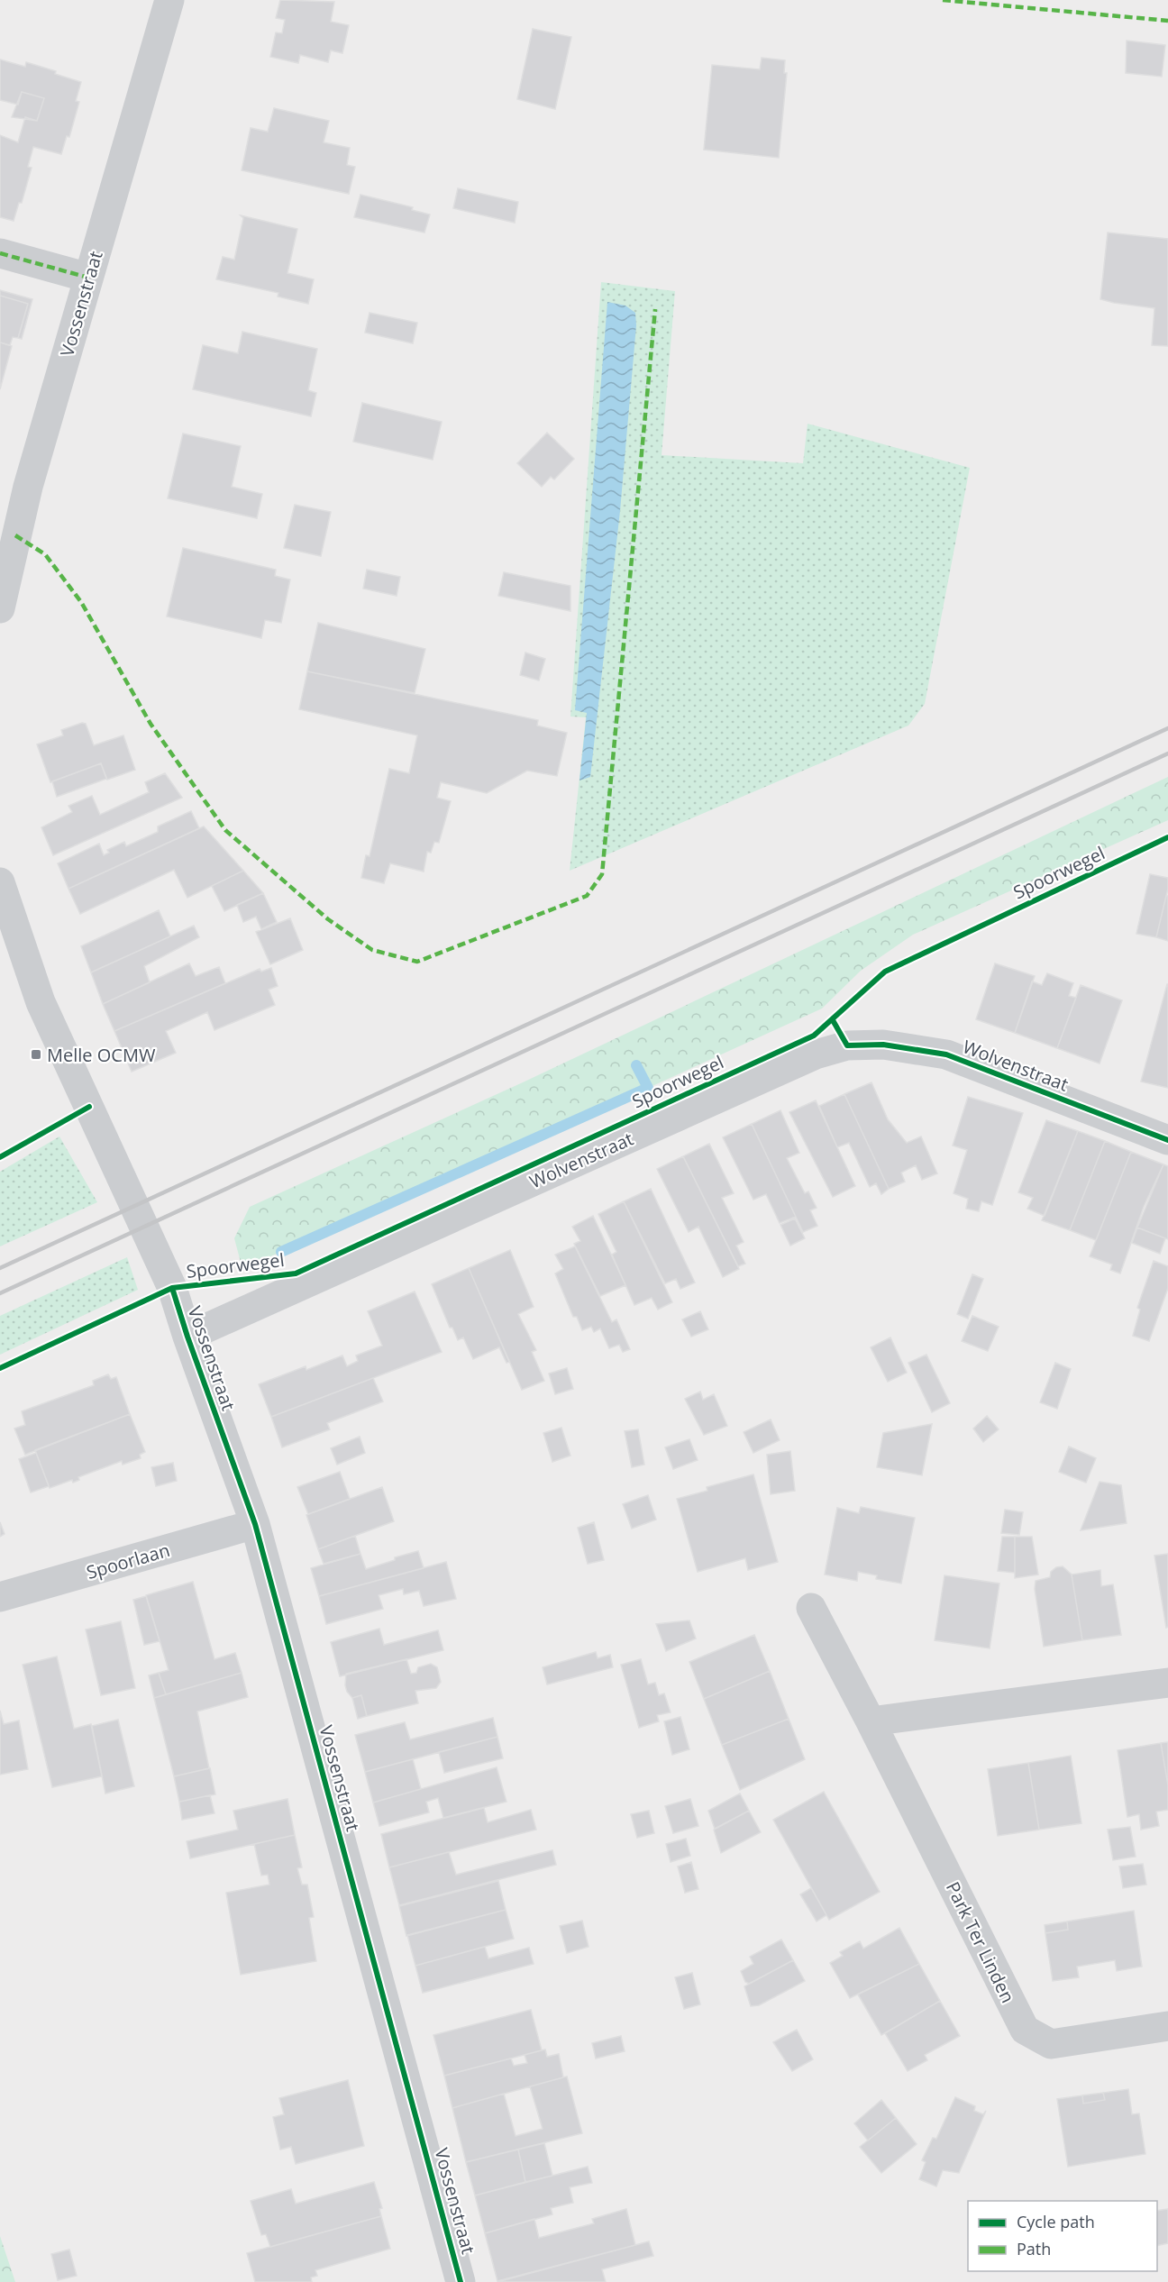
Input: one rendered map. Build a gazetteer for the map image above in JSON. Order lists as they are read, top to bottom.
{
  "streets": {
    "street": [
      "Vossenstraat",
      "Wolvenstraat",
      "Spoorlaan",
      "Park Ter Linden"
    ],
    "cycle path": ["Spoorwegel"]
  },
  "crossings": [
    ["Vossenstraat", "Wolvenstraat"],
    ["Vossenstraat", "Spoorlaan"]
  ],
  "places": {
    "transit": ["Melle OCMW"]
  },
  "legend": ["Cycle path", "Path"]
}
